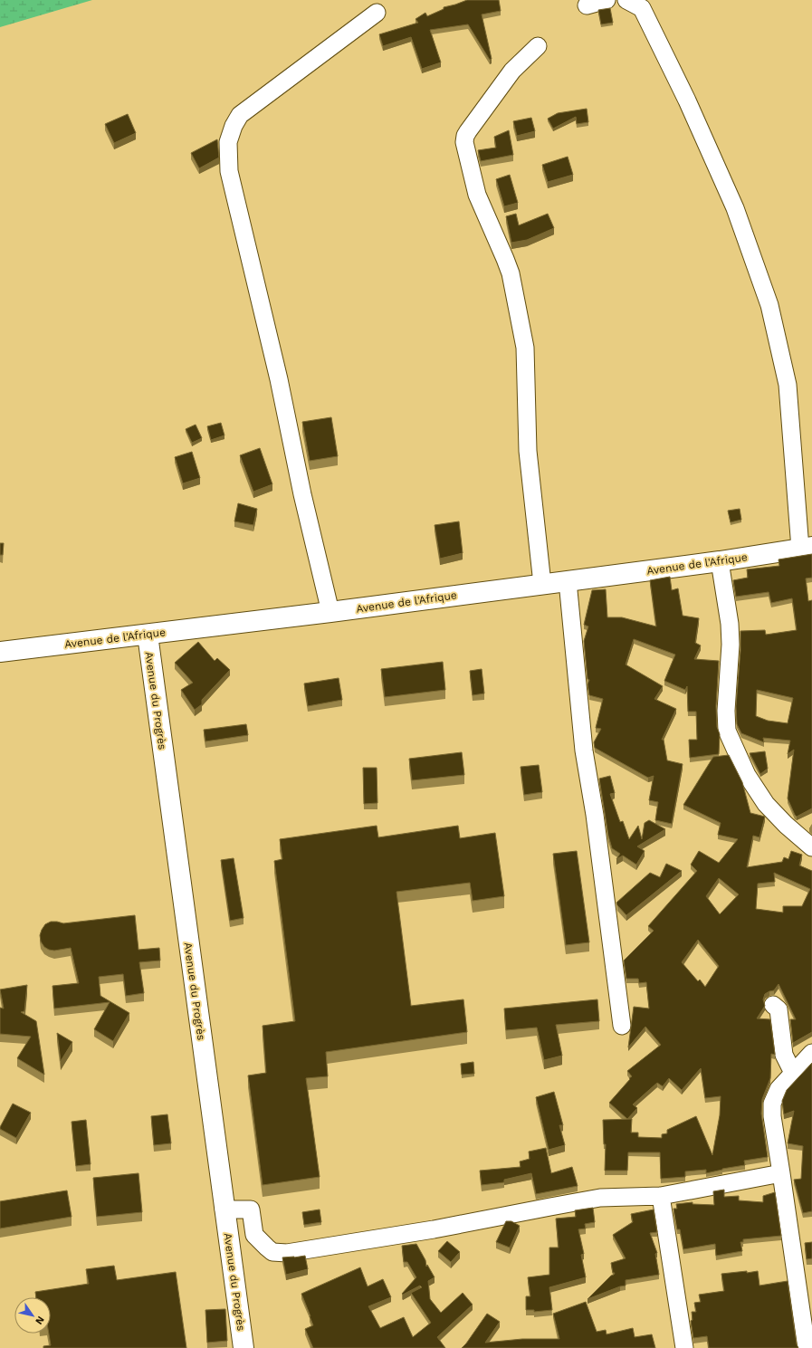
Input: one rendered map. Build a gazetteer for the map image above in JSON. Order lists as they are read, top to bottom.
{
  "streets": {
    "main road": ["Avenue de l'Afrique", "Avenue du Progrès"]
  },
  "crossings": [
    ["Avenue de l'Afrique", "Avenue du Progrès"]
  ],
  "north": "bottom right"
}
